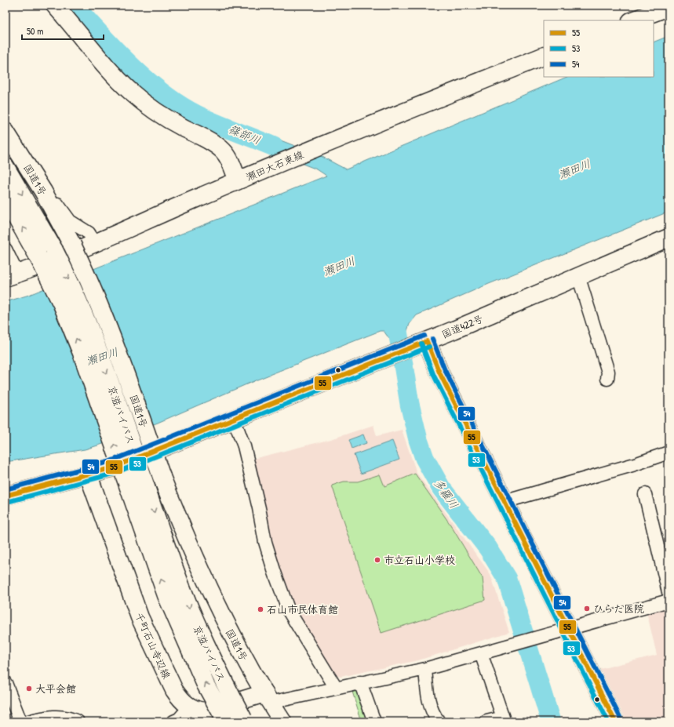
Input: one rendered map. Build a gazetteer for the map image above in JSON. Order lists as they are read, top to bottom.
{
  "streets": {
    "main road": [
      "瀬田大石東線",
      "国道1号",
      "国道422号",
      "京滋バイパス",
      "千町石山寺辺線"
    ]
  },
  "crossings": [
    ["国道422号", "千町石山寺辺線"]
  ],
  "water": ["篠部川", "瀬田川", "多羅川"],
  "places": [
    "市立石山小学校",
    "ひらた医院",
    "石山市民体育館",
    "大平会館"
  ],
  "lines": ["transit line 54", "transit line 55", "transit line 53"],
  "legend": ["55", "53", "54"],
  "scale_bar": "50 m"
}
